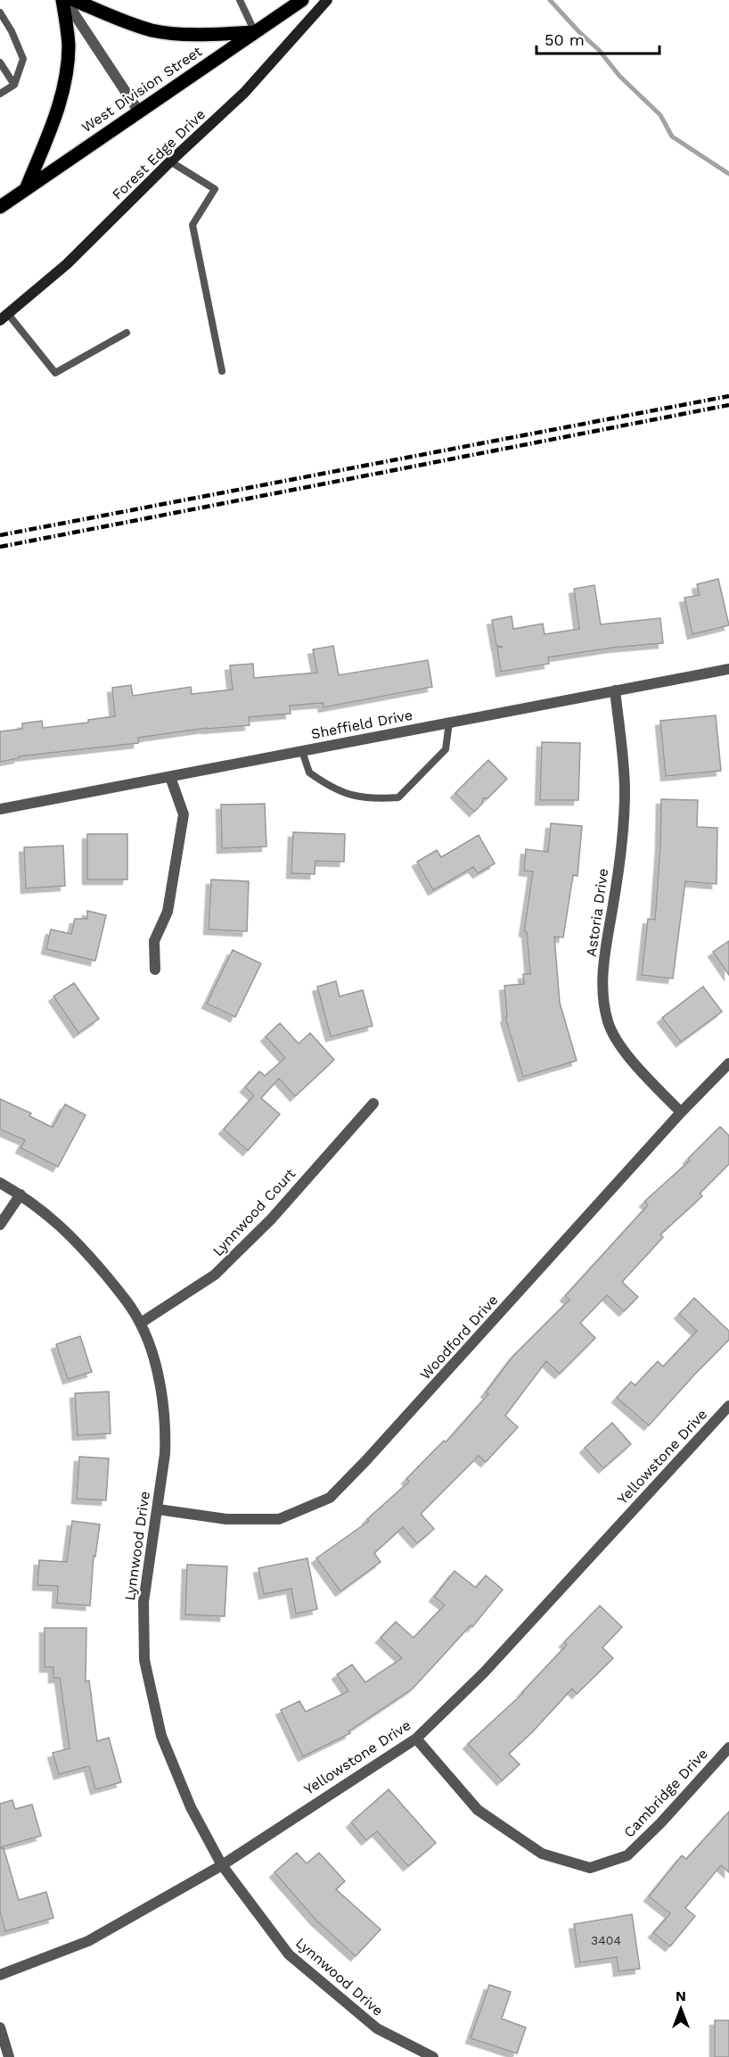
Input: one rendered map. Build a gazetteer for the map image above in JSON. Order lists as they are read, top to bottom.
{
  "streets": {
    "main road": ["West Division Street"],
    "street": [
      "Forest Edge Drive",
      "Sheffield Drive",
      "Astoria Drive",
      "Lynnwood Court",
      "Woodford Drive",
      "Yellowstone Drive",
      "Lynnwood Drive",
      "Cambridge Drive"
    ]
  },
  "crossings": [
    ["Sheffield Drive", "Astoria Drive"],
    ["Astoria Drive", "Woodford Drive"],
    ["Lynnwood Court", "Lynnwood Drive"],
    ["Woodford Drive", "Lynnwood Drive"],
    ["Yellowstone Drive", "Lynnwood Drive"],
    ["Yellowstone Drive", "Cambridge Drive"]
  ],
  "house_numbers": ["3404"],
  "scale_bar": "50 m",
  "north": "top"
}
